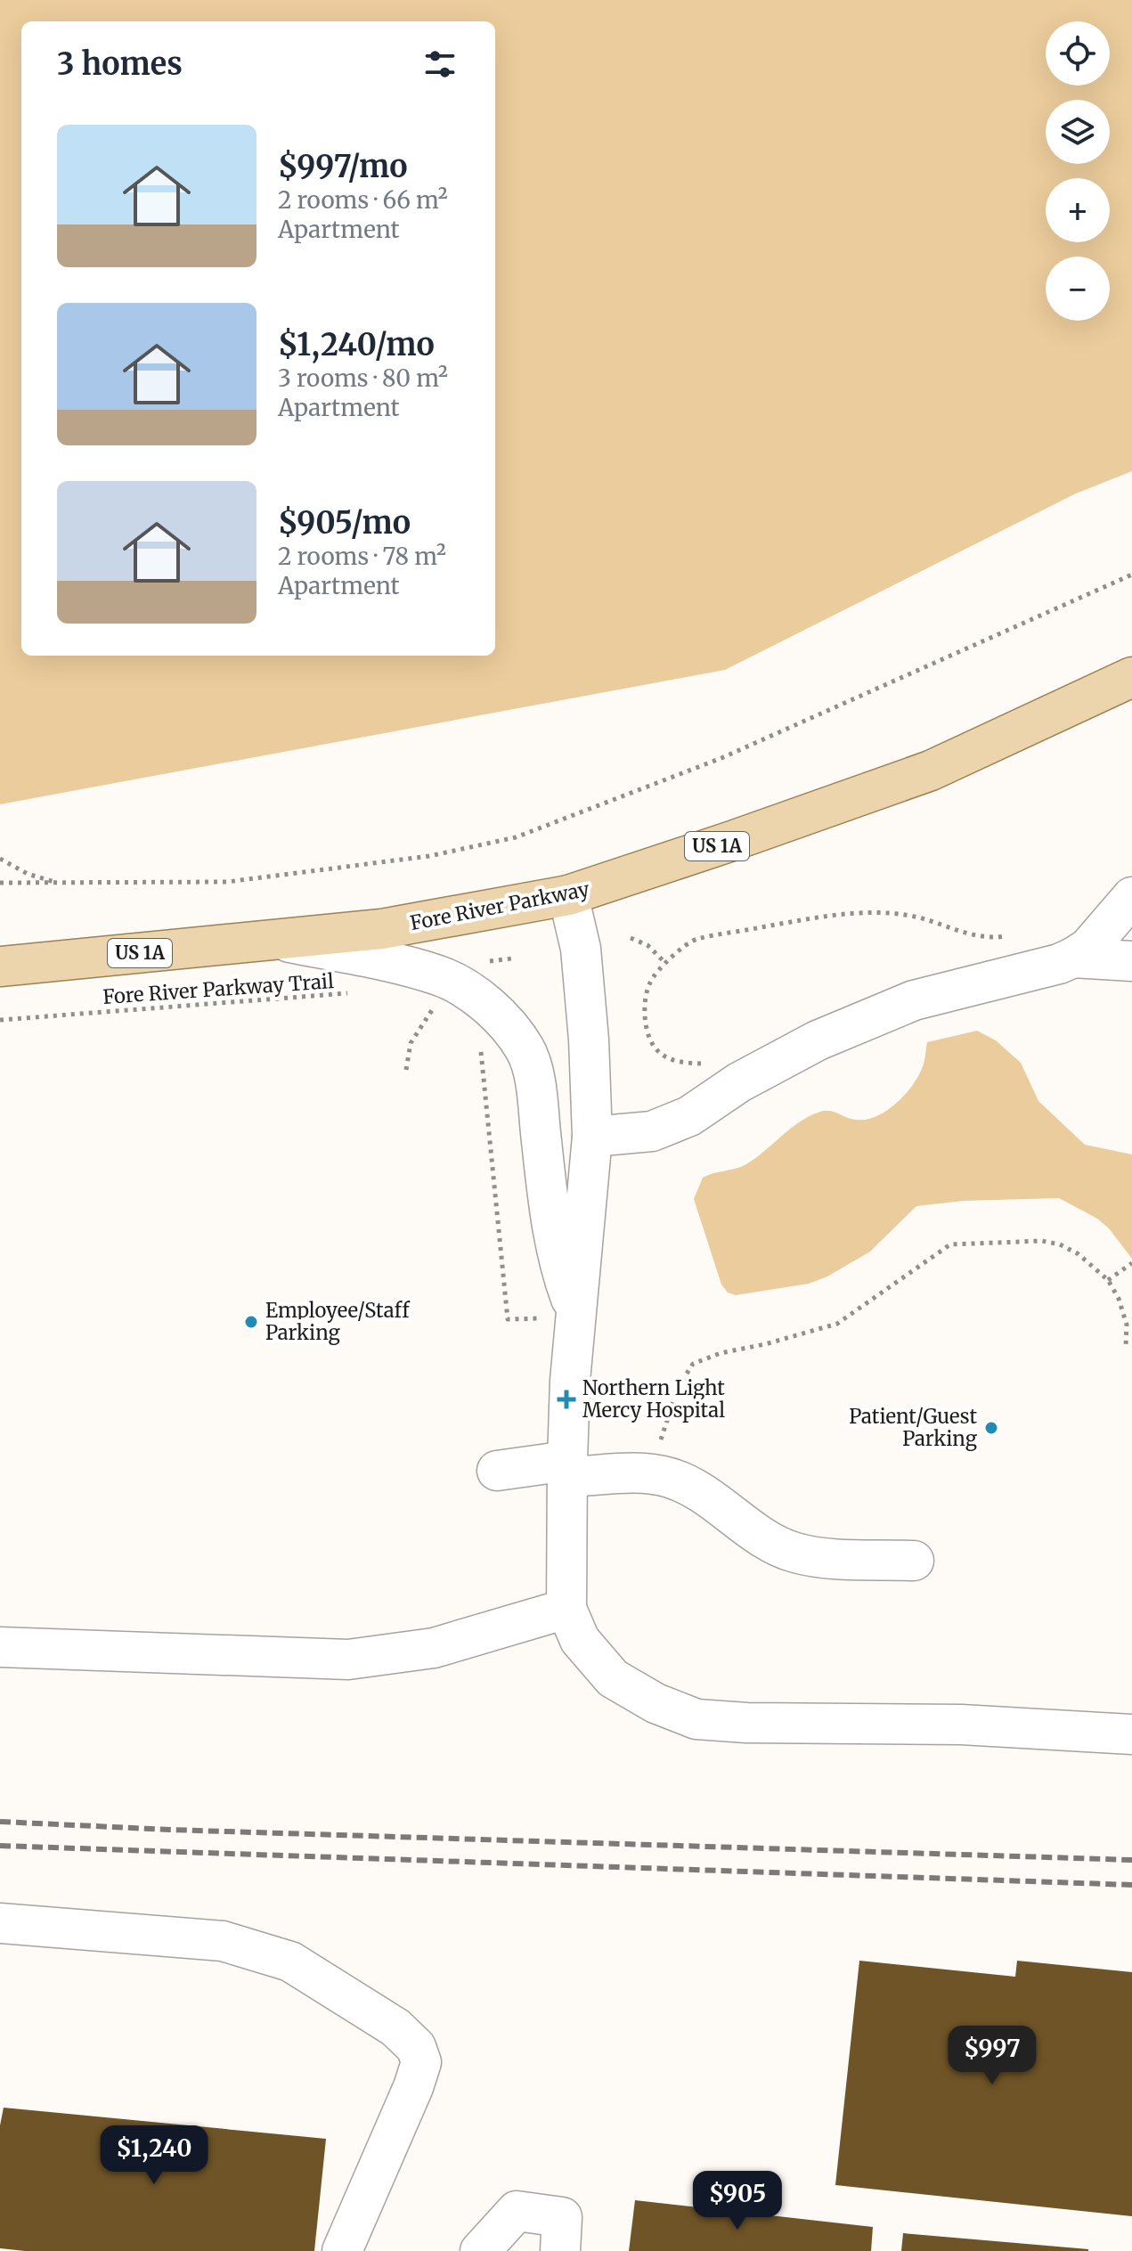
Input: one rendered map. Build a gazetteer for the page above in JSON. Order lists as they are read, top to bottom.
{
  "streets": {
    "main road": ["US 1A", "Fore River Parkway"],
    "path": ["Fore River Parkway Trail"]
  },
  "places": {
    "other": ["Employee/Staff Parking", "Patient/Guest Parking"],
    "health": ["Northern Light Mercy Hospital"]
  },
  "page": {
    "map_buttons": ["+", "−"],
    "heading": "3 homes",
    "list": [
      {
        "name": "$997/mo",
        "note": "2 rooms · 66 m² · Apartment"
      },
      {
        "name": "$1,240/mo",
        "note": "3 rooms · 80 m² · Apartment"
      },
      {
        "name": "$905/mo",
        "note": "2 rooms · 78 m² · Apartment"
      }
    ],
    "price": ["$997", "$1,240", "$905"]
  }
}
